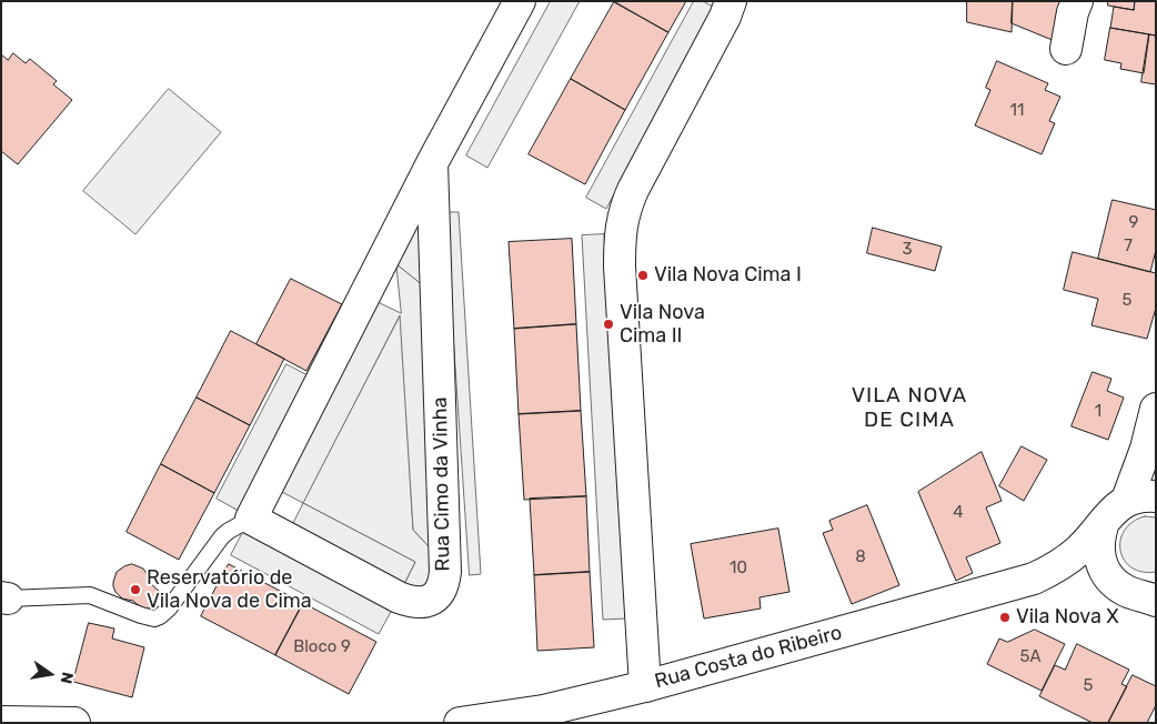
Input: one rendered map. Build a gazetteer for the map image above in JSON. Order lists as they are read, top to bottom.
{
  "streets": {
    "street": ["Rua Cimo da Vinha", "Rua Costa do Ribeiro"]
  },
  "districts": ["VILA NOVA DE CIMA"],
  "places": [
    "Vila Nova Cima I",
    "Vila Nova Cima II",
    "Reservatório de Vila Nova de Cima",
    "Vila Nova X"
  ],
  "house_numbers": [
    "11",
    "9",
    "7",
    "3",
    "5",
    "1",
    "4",
    "8",
    "10",
    "Bloco 9",
    "5A",
    "5"
  ],
  "north": "right"
}
